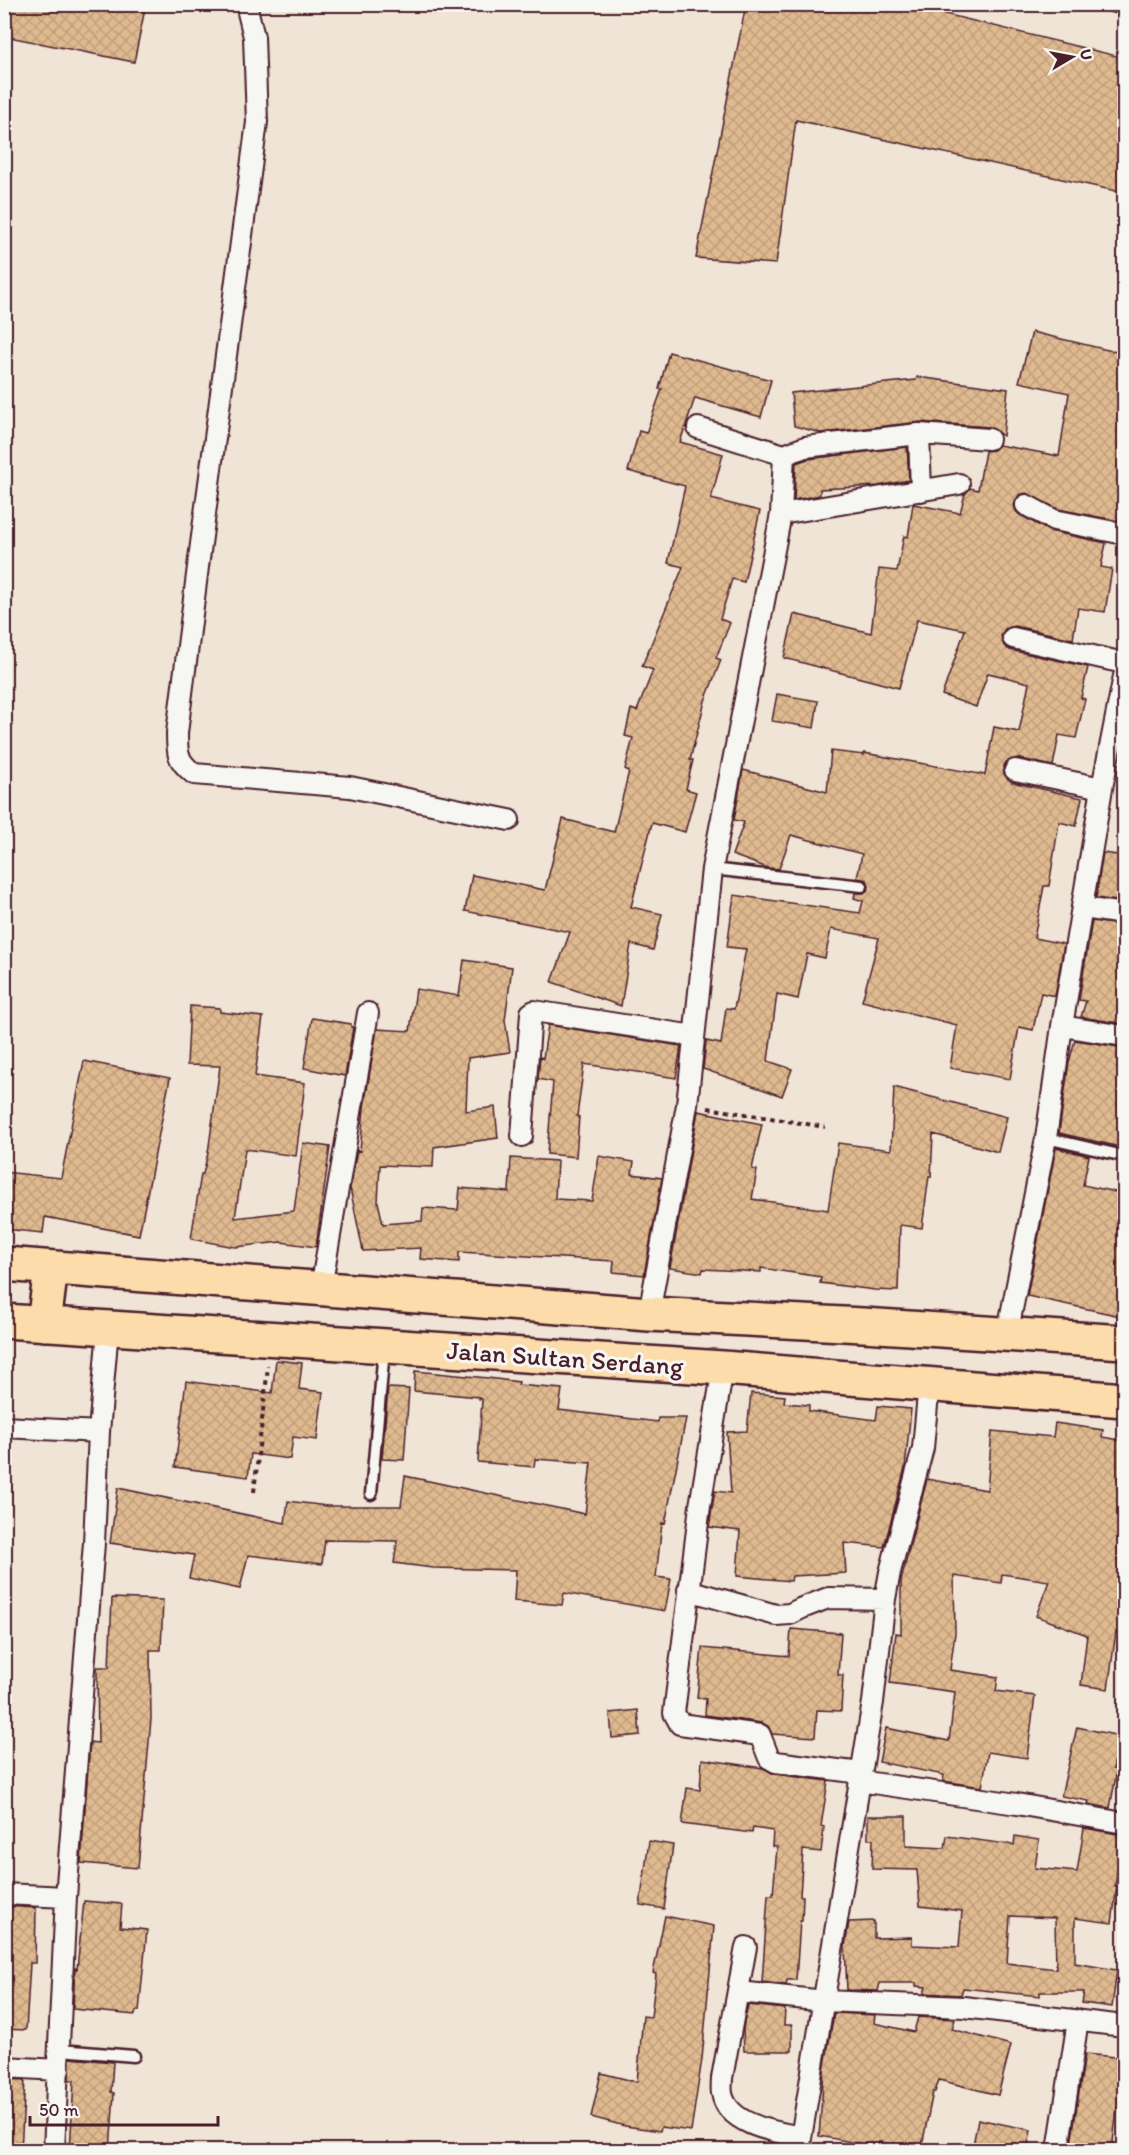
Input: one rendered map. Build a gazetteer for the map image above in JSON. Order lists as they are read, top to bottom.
{
  "streets": {
    "highway": ["Jalan Sultan Serdang"]
  },
  "scale_bar": "50 m",
  "north": "right"
}
